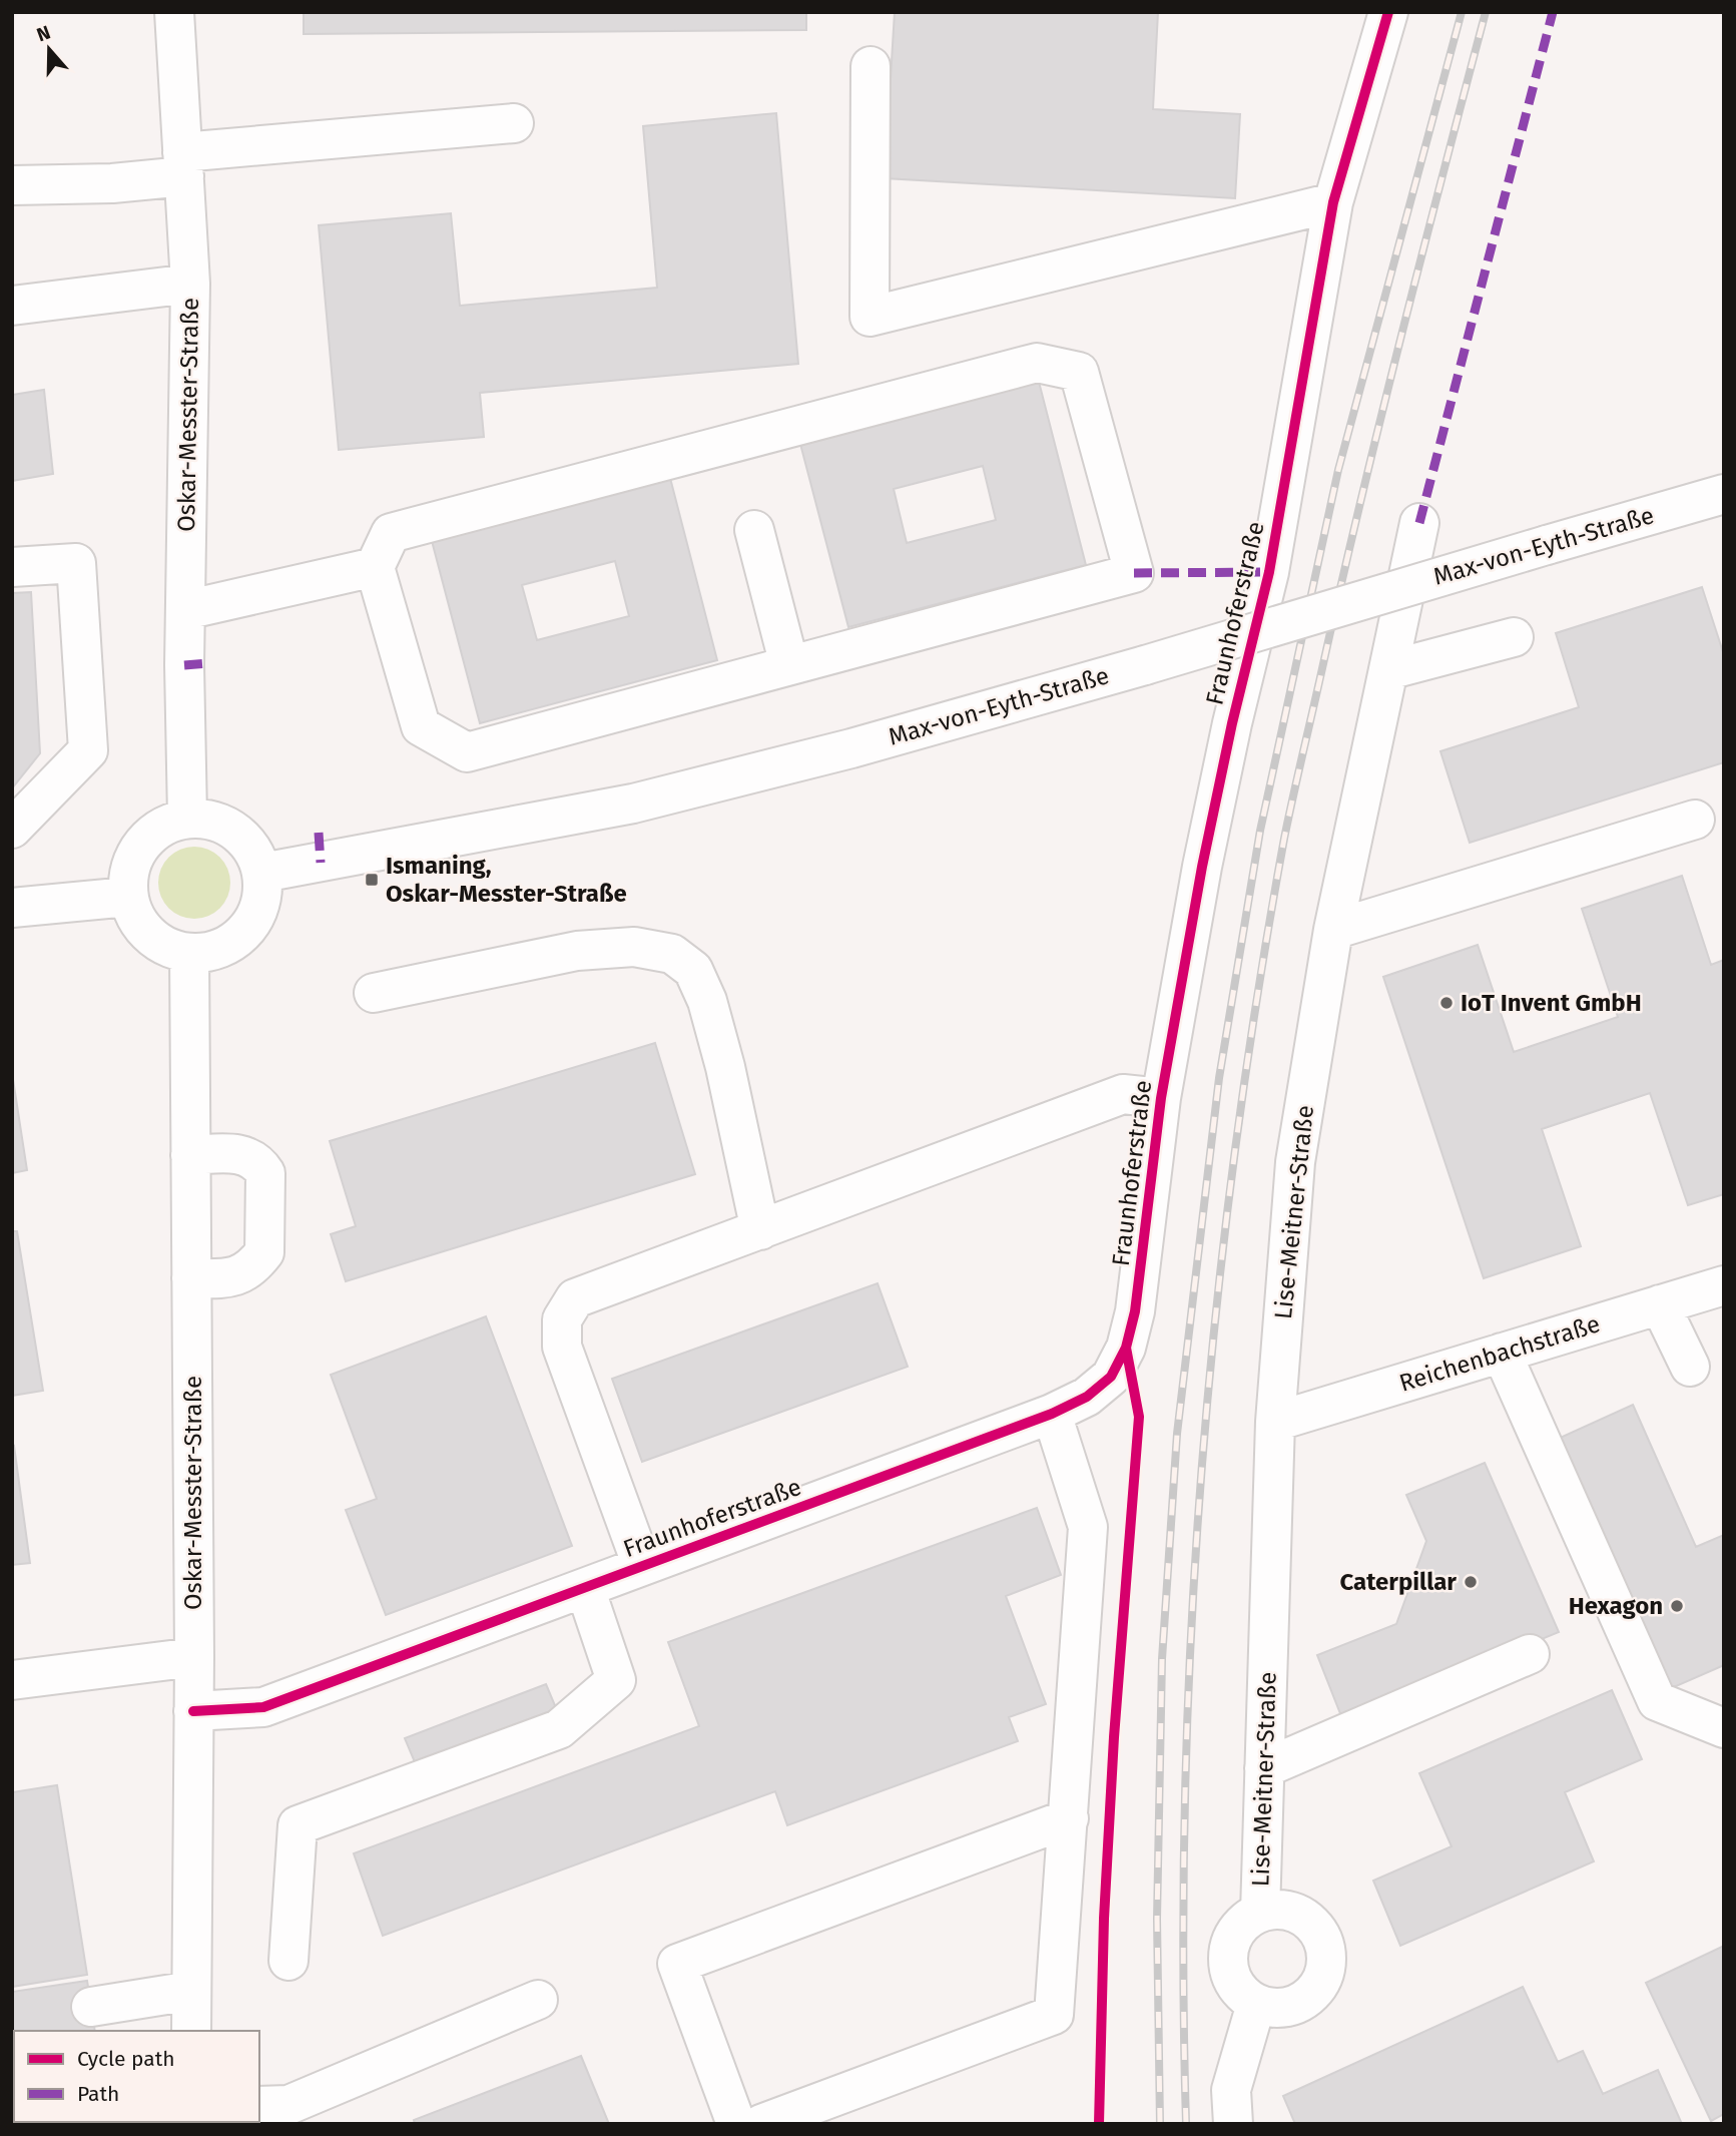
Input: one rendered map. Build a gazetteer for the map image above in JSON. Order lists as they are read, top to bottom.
{
  "streets": {
    "street": [
      "Oskar-Messter-Straße",
      "Max-von-Eyth-Straße",
      "Fraunhoferstraße",
      "Lise-Meitner-Straße",
      "Reichenbachstraße"
    ]
  },
  "crossings": [
    ["Oskar-Messter-Straße", "Max-von-Eyth-Straße"],
    ["Oskar-Messter-Straße", "Fraunhoferstraße"],
    ["Lise-Meitner-Straße", "Reichenbachstraße"]
  ],
  "places": {
    "transit": ["Ismaning, Oskar-Messter-Straße"],
    "other": ["IoT Invent GmbH", "Caterpillar", "Hexagon"]
  },
  "legend": ["Cycle path", "Path"],
  "north": "top"
}
